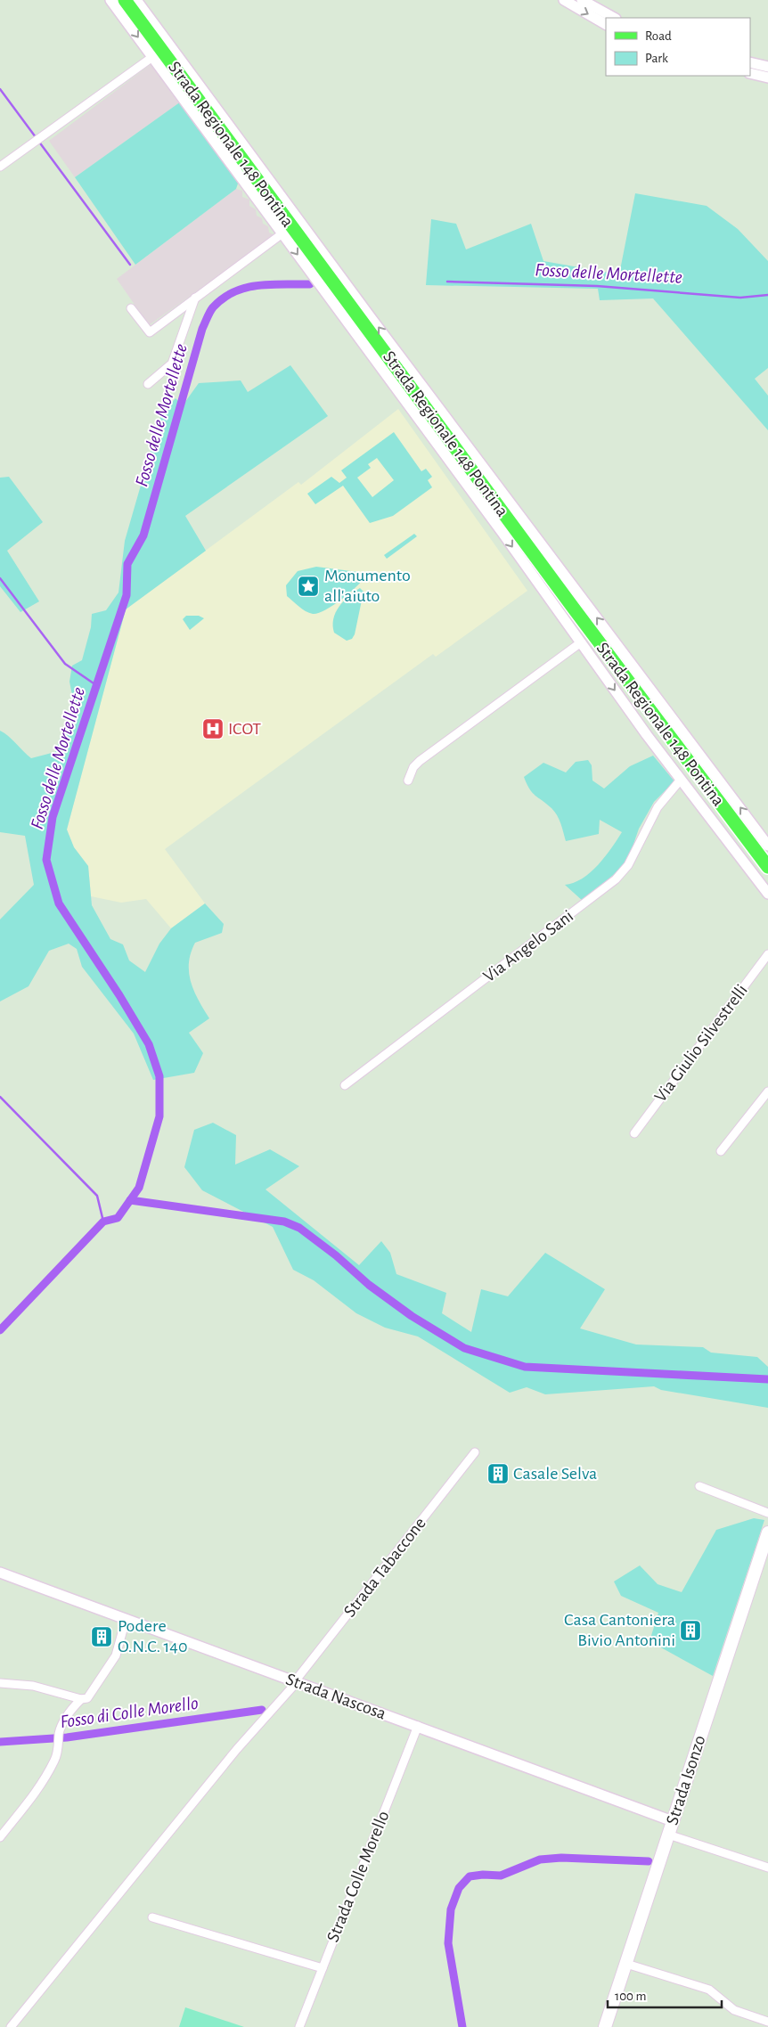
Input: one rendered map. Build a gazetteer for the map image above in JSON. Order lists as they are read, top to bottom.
{
  "streets": {
    "main road": ["Strada Regionale 148 Pontina", "Strada Isonzo"],
    "street": [
      "Via Angelo Sani",
      "Via Giulio Silvestrelli",
      "Strada Tabaccone",
      "Strada Nascosa",
      "Strada Colle Morello"
    ]
  },
  "crossings": [
    ["Strada Tabaccone", "Strada Nascosa"],
    ["Strada Nascosa", "Strada Isonzo"],
    ["Strada Nascosa", "Strada Colle Morello"]
  ],
  "water": ["Fosso delle Mortellette", "Fosso di Colle Morello"],
  "places": {
    "place": ["Monumento all'aiuto"],
    "hospital": ["ICOT"],
    "building": ["Casale Selva", "Casa Cantoniera Bivio Antonini", "Podere O.N.C. 140"]
  },
  "legend": ["Road", "Park"],
  "scale_bar": "100 m"
}
